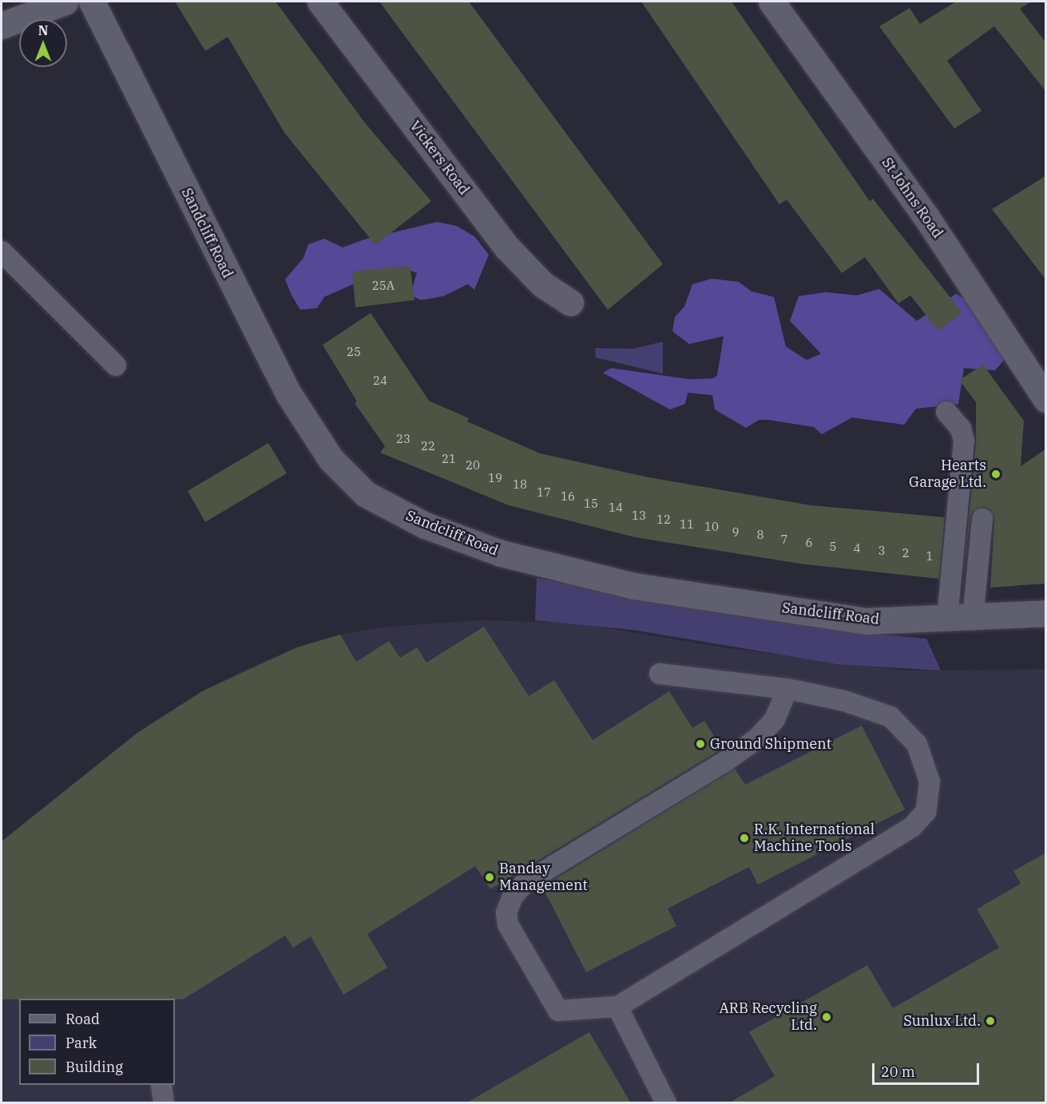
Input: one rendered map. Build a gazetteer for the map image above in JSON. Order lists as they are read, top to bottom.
{
  "streets": {
    "street": ["Vickers Road", "St Johns Road", "Sandcliff Road"]
  },
  "places": [
    "Hearts Garage Ltd.",
    "Ground Shipment",
    "R.K. International Machine Tools",
    "Banday Management",
    "ARB Recycling Ltd.",
    "Sunlux Ltd."
  ],
  "house_numbers": [
    "25A",
    "25",
    "24",
    "23",
    "22",
    "21",
    "20",
    "19",
    "18",
    "17",
    "16",
    "15",
    "14",
    "13",
    "12",
    "11",
    "10",
    "9",
    "8",
    "7",
    "6",
    "5",
    "4",
    "3",
    "2",
    "1"
  ],
  "legend": ["Road", "Park", "Building"],
  "scale_bar": "20 m",
  "north": "top"
}
